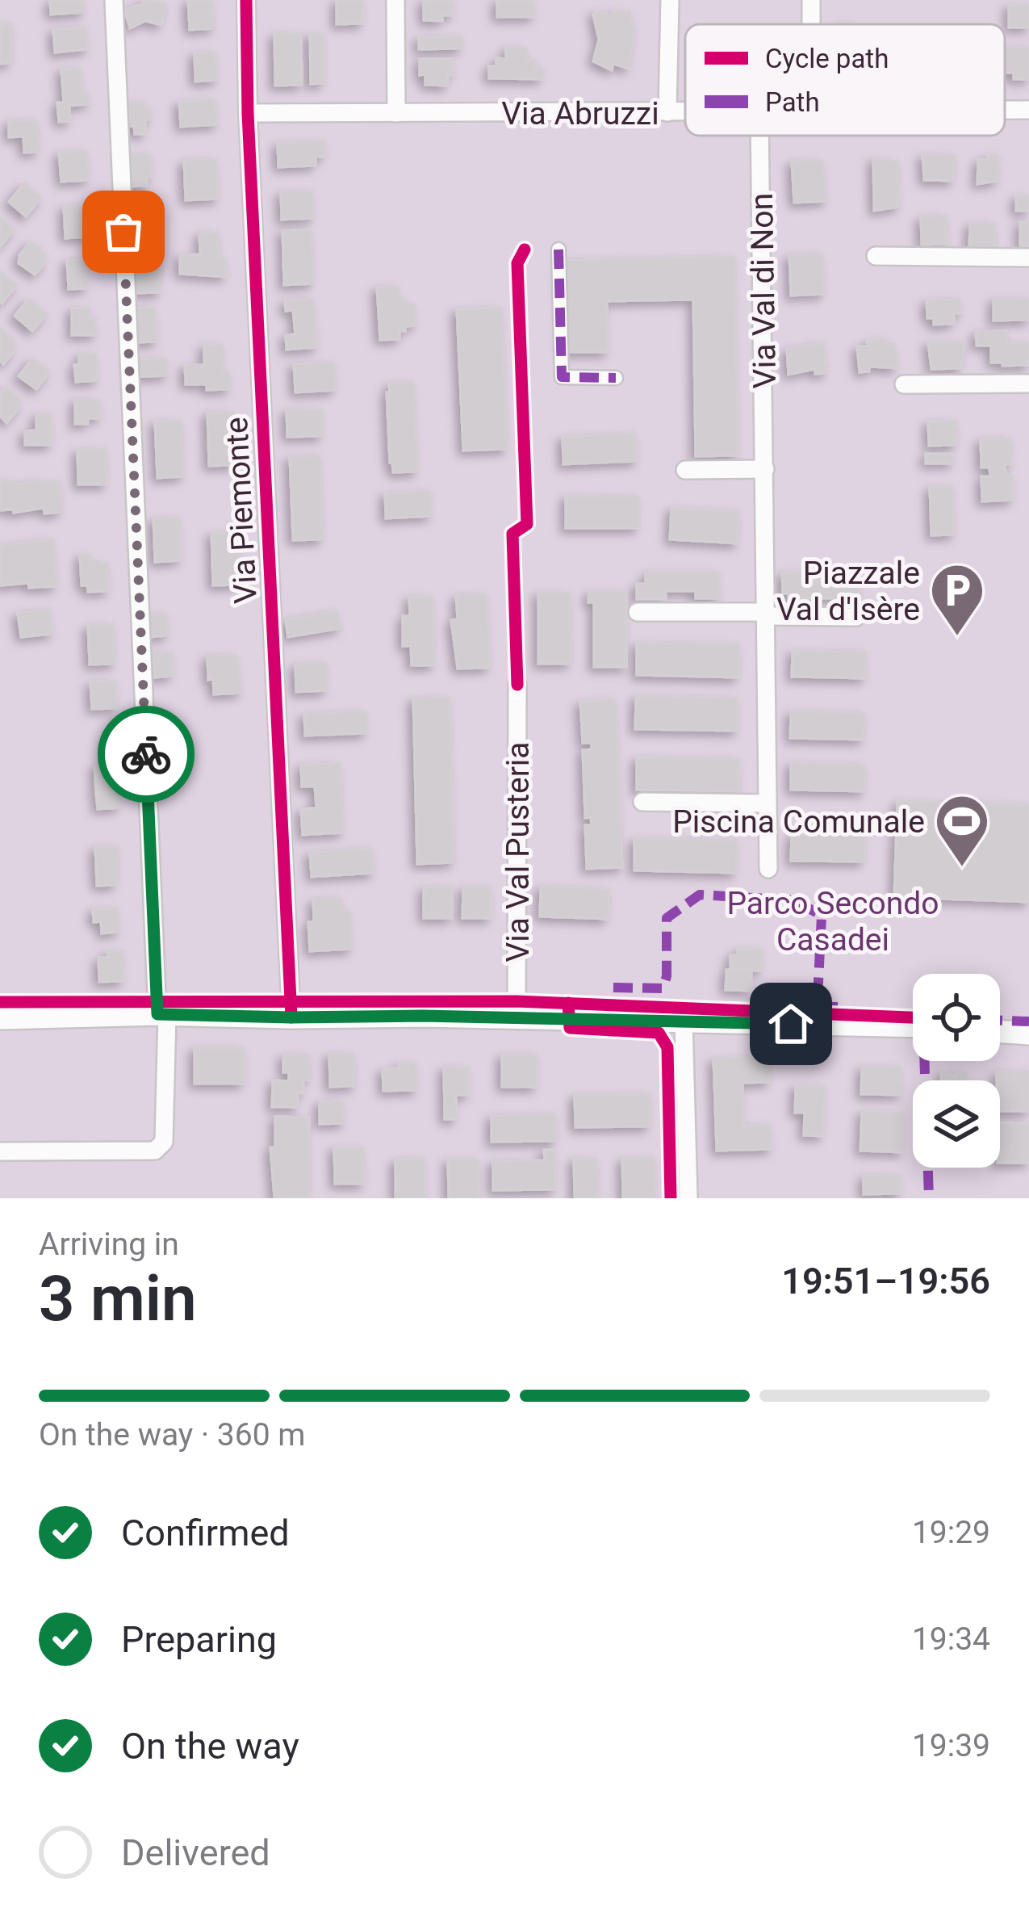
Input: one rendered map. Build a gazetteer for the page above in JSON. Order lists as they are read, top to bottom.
{
  "streets": {
    "street": [
      "Via Abruzzi",
      "Via Val di Non",
      "Via Piemonte",
      "Via Val Pusteria"
    ]
  },
  "crossings": [
    ["Via Abruzzi", "Via Piemonte"]
  ],
  "parks": ["Parco Secondo Casadei"],
  "places": {
    "parking": ["Piazzale Val d'Isère"],
    "sports": ["Piscina Comunale"]
  },
  "legend": ["Cycle path", "Path"],
  "page": {
    "heading": ["3 min", "Arriving in", "19:51–19:56"],
    "bar": "On the way · 360 m",
    "list": [
      ["Confirmed", "19:29"],
      ["Preparing", "19:34"],
      ["On the way", "19:39"],
      "Delivered"
    ]
  }
}
